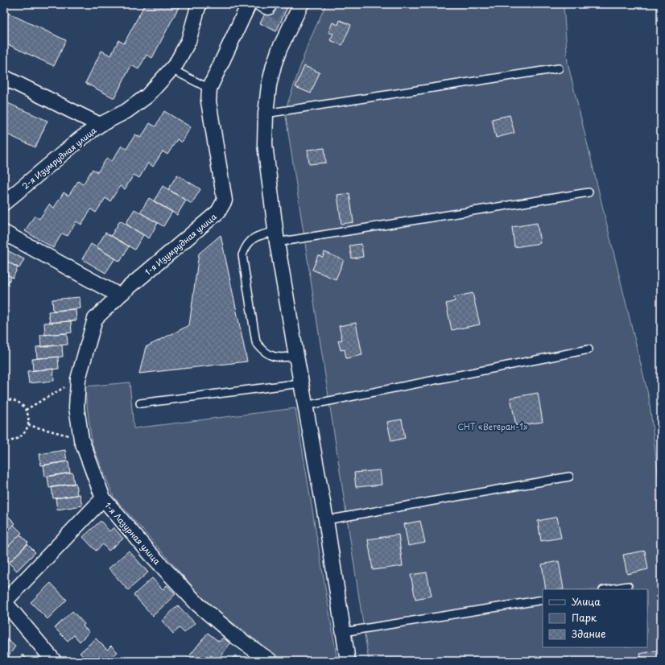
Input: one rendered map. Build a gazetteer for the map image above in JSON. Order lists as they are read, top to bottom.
{
  "streets": {
    "street": ["2-я Изумрудная улица", "1-я Изумрудная улица", "1-я Лазурная улица"]
  },
  "crossings": [
    ["1-я Изумрудная улица", "1-я Лазурная улица"]
  ],
  "parks": ["СНТ «Ветеран-1»"],
  "legend": ["Улица", "Парк", "Здание"]
}
